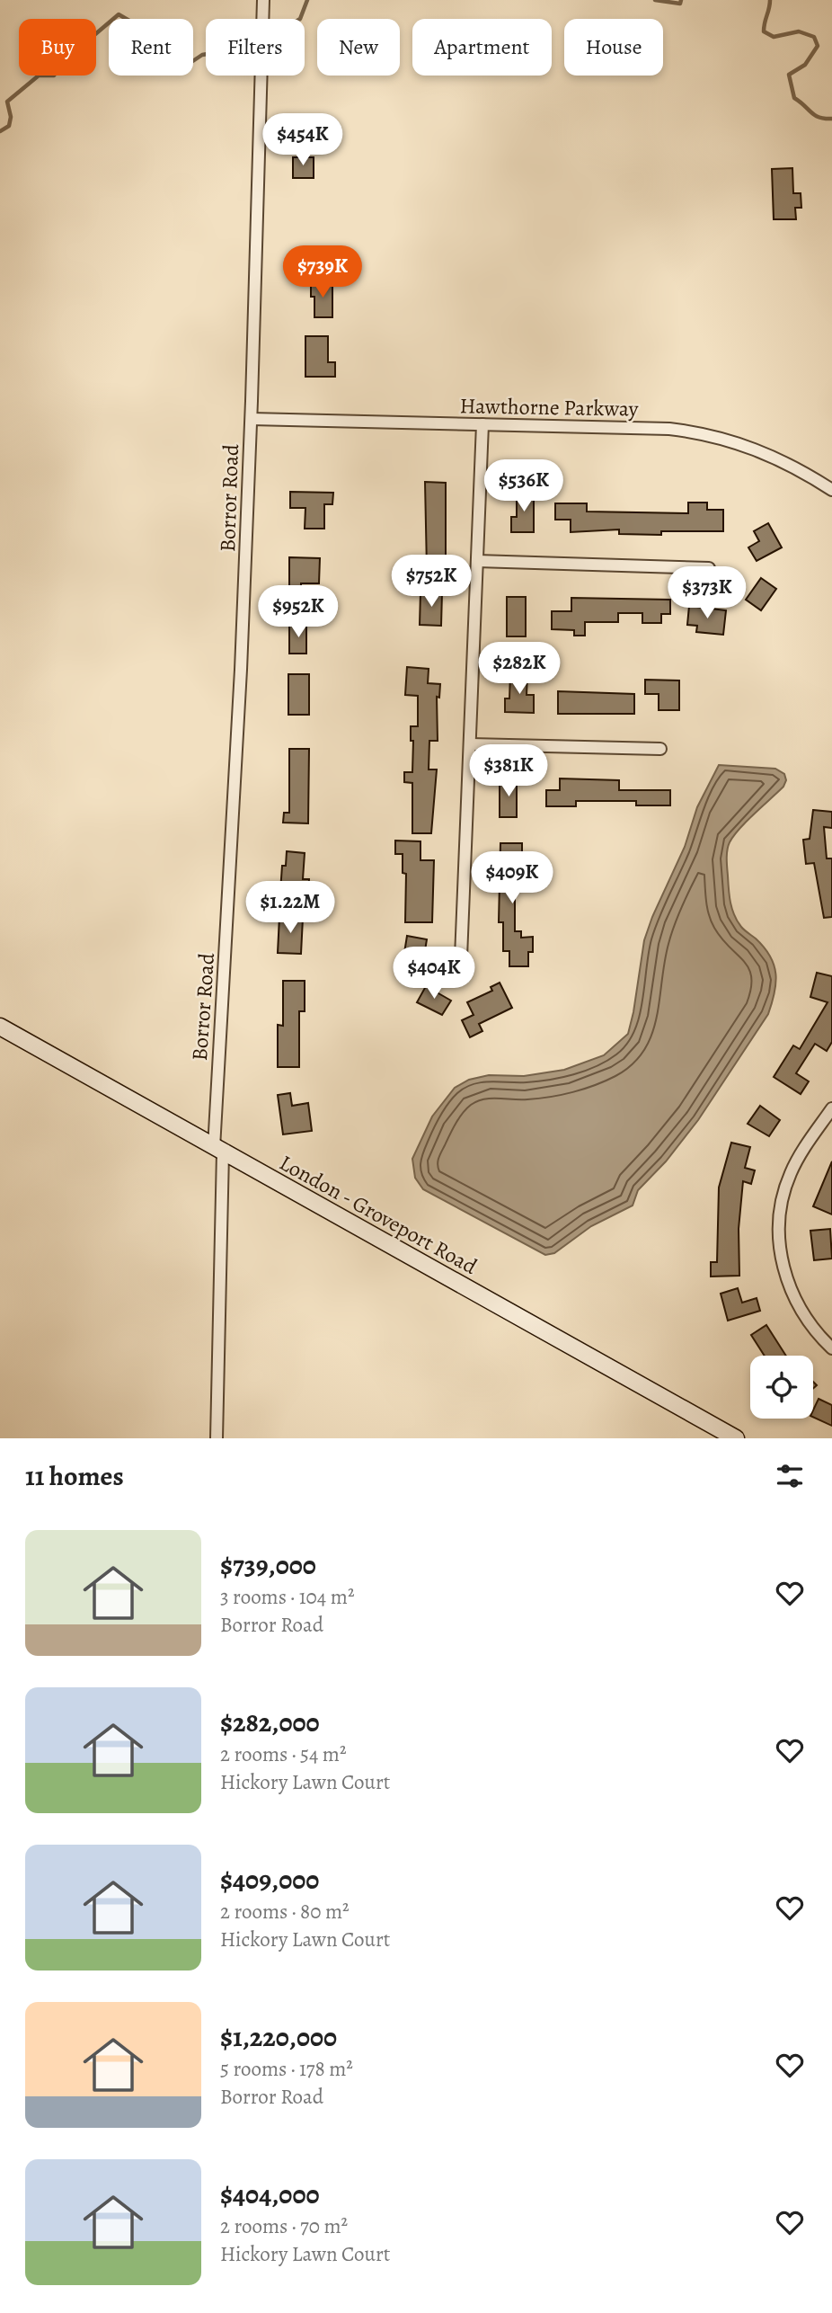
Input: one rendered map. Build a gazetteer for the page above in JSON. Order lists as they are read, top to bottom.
{
  "streets": {
    "main road": ["London - Groveport Road"],
    "street": ["Hawthorne Parkway", "Borror Road"]
  },
  "crossings": [
    ["Hawthorne Parkway", "Borror Road"],
    ["Borror Road", "London - Groveport Road"]
  ],
  "page": {
    "chip": [
      "Buy",
      "Rent",
      "Filters",
      "New",
      "Apartment",
      "House"
    ],
    "price": [
      "$454K",
      "$739K",
      "$536K",
      "$752K",
      "$373K",
      "$952K",
      "$282K",
      "$381K",
      "$409K",
      "$1.22M",
      "$404K"
    ],
    "heading": "11 homes",
    "list": [
      {
        "name": "$739,000",
        "note": "3 rooms · 104 m² · Borror Road"
      },
      {
        "name": "$282,000",
        "note": "2 rooms · 54 m² · Hickory Lawn Court"
      },
      {
        "name": "$409,000",
        "note": "2 rooms · 80 m² · Hickory Lawn Court"
      },
      {
        "name": "$1,220,000",
        "note": "5 rooms · 178 m² · Borror Road"
      },
      {
        "name": "$404,000",
        "note": "2 rooms · 70 m² · Hickory Lawn Court"
      }
    ]
  }
}
